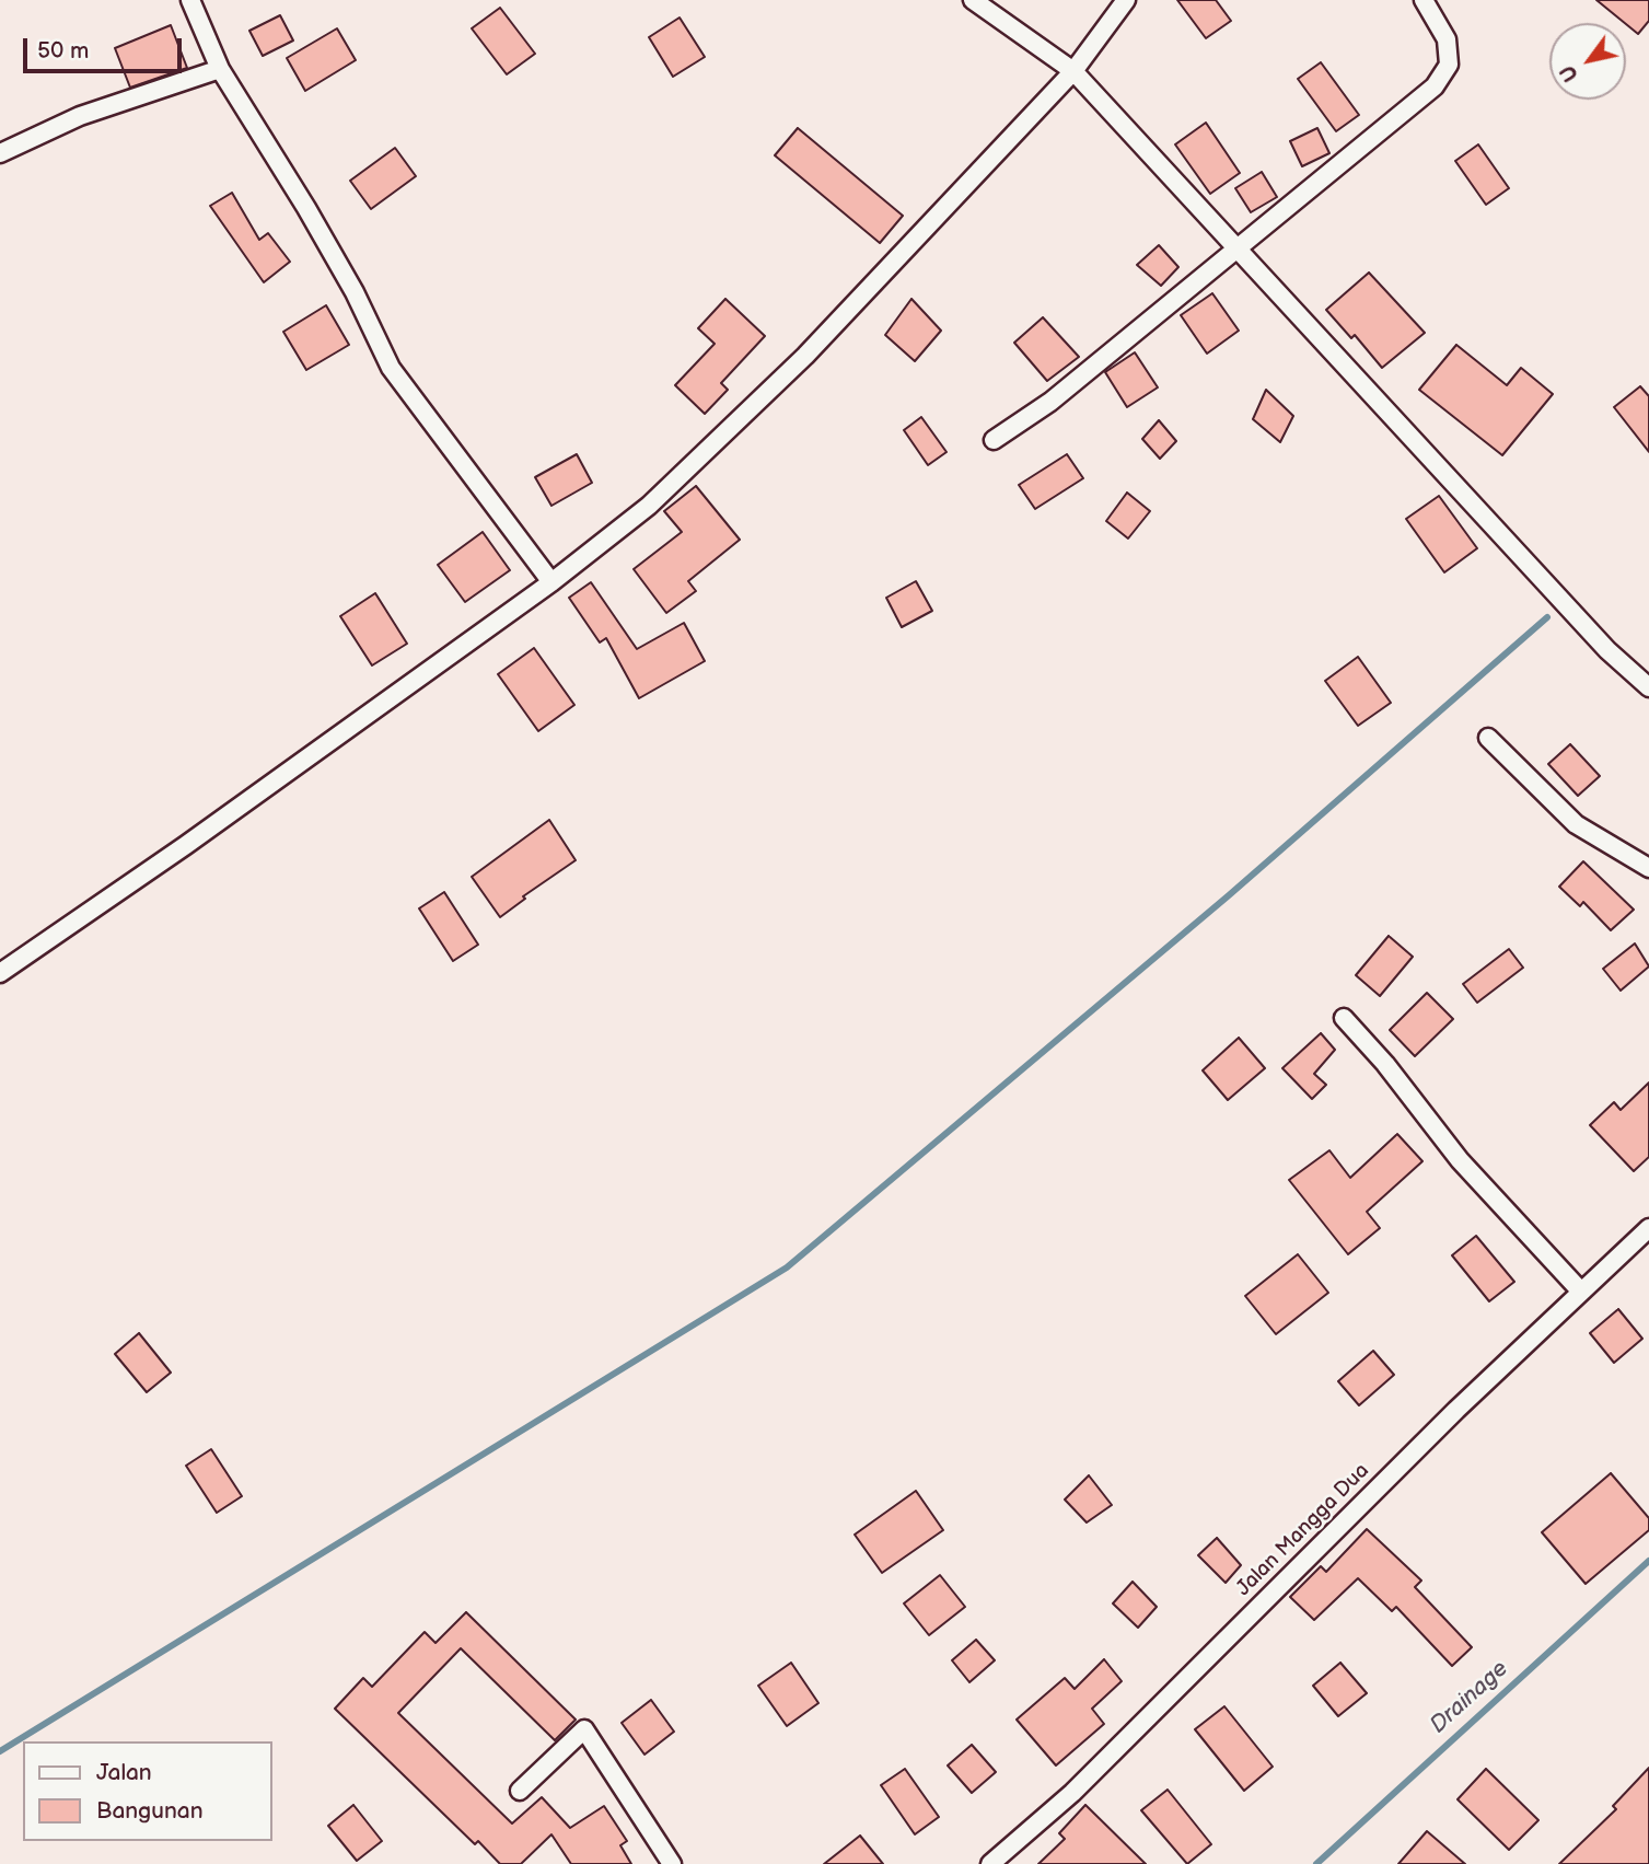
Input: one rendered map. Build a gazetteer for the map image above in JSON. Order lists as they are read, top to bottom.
{
  "streets": {
    "street": ["Jalan Mangga Dua"]
  },
  "water": ["Drainage"],
  "legend": ["Jalan", "Bangunan"],
  "scale_bar": "50 m",
  "north": "bottom left"
}
